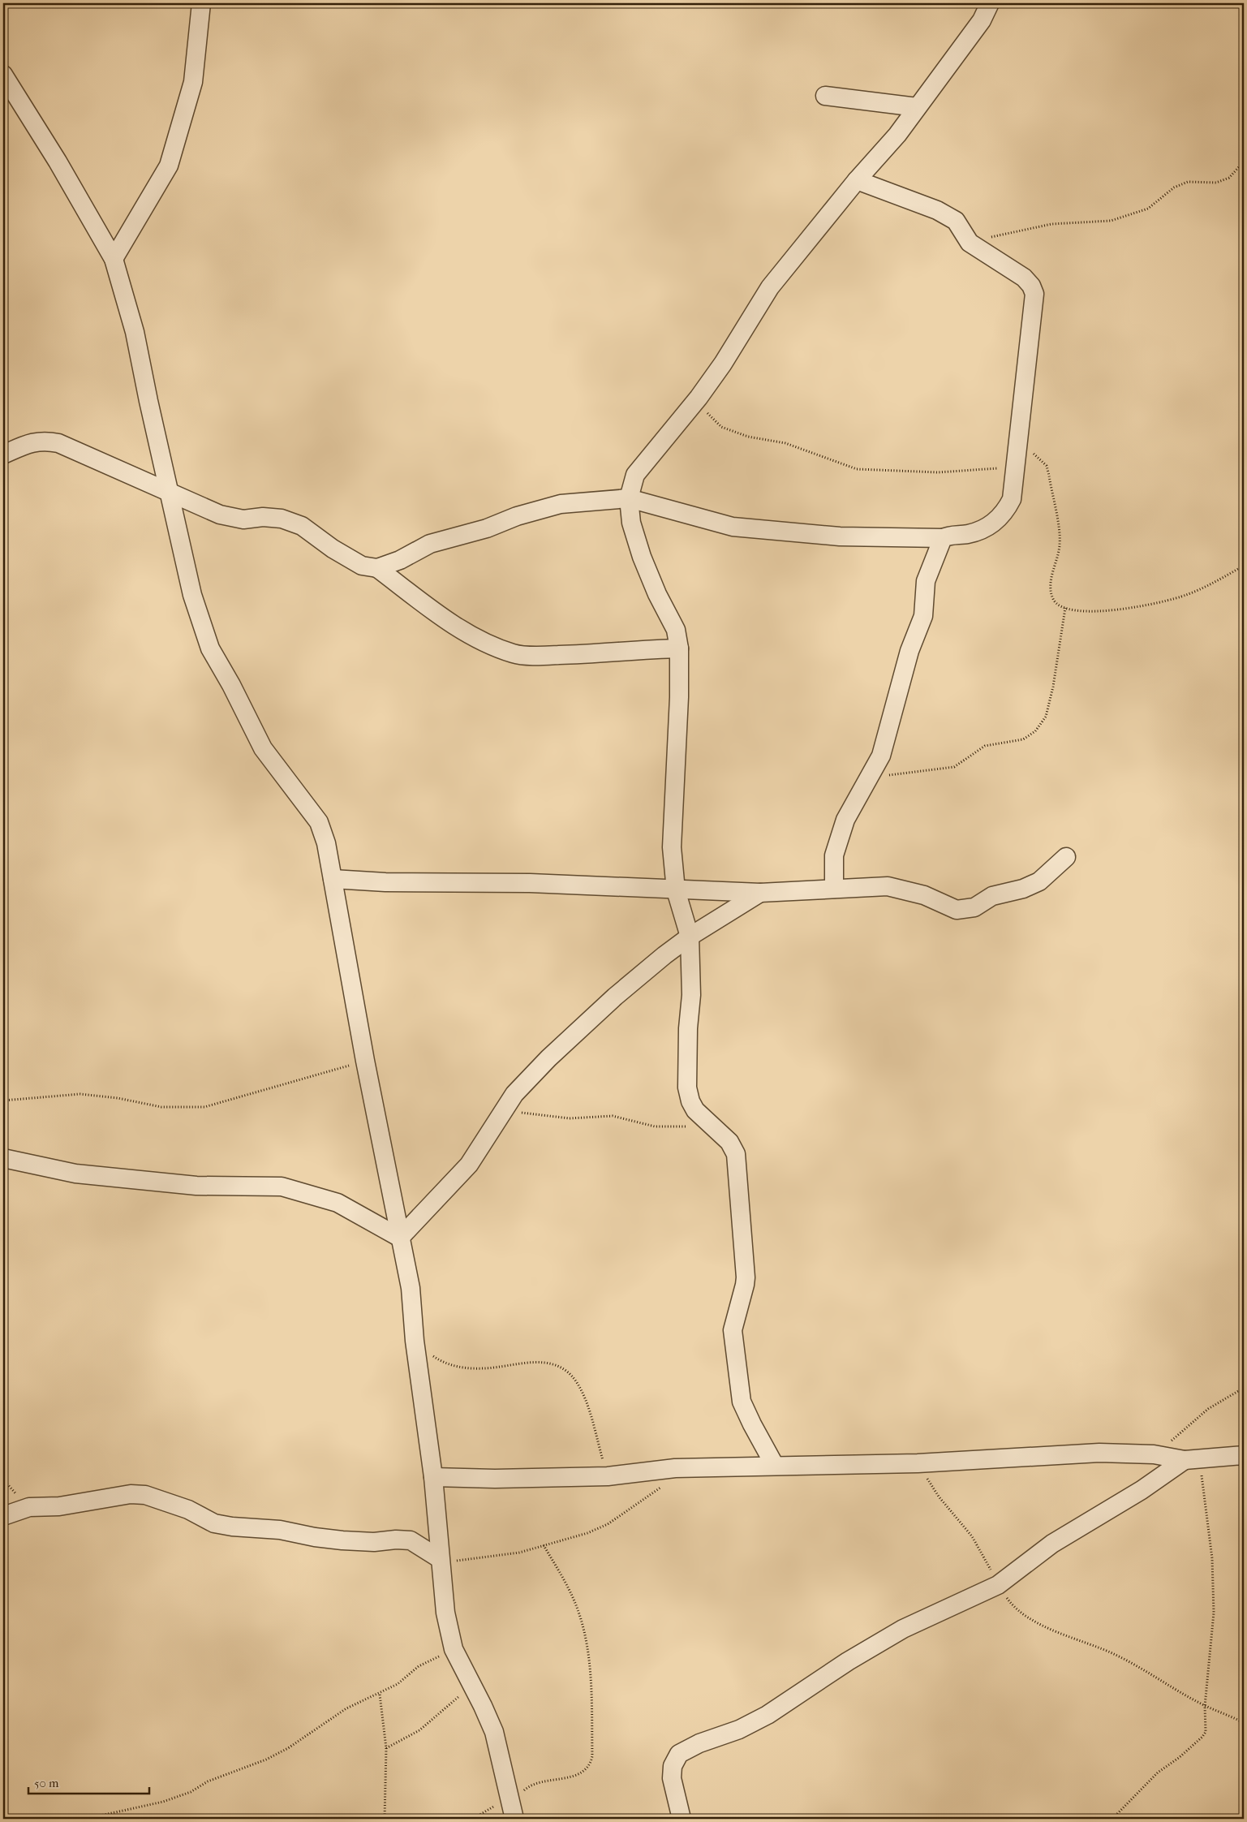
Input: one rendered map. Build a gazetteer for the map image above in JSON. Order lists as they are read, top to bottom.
{
  "scale_bar": "50 m"
}
